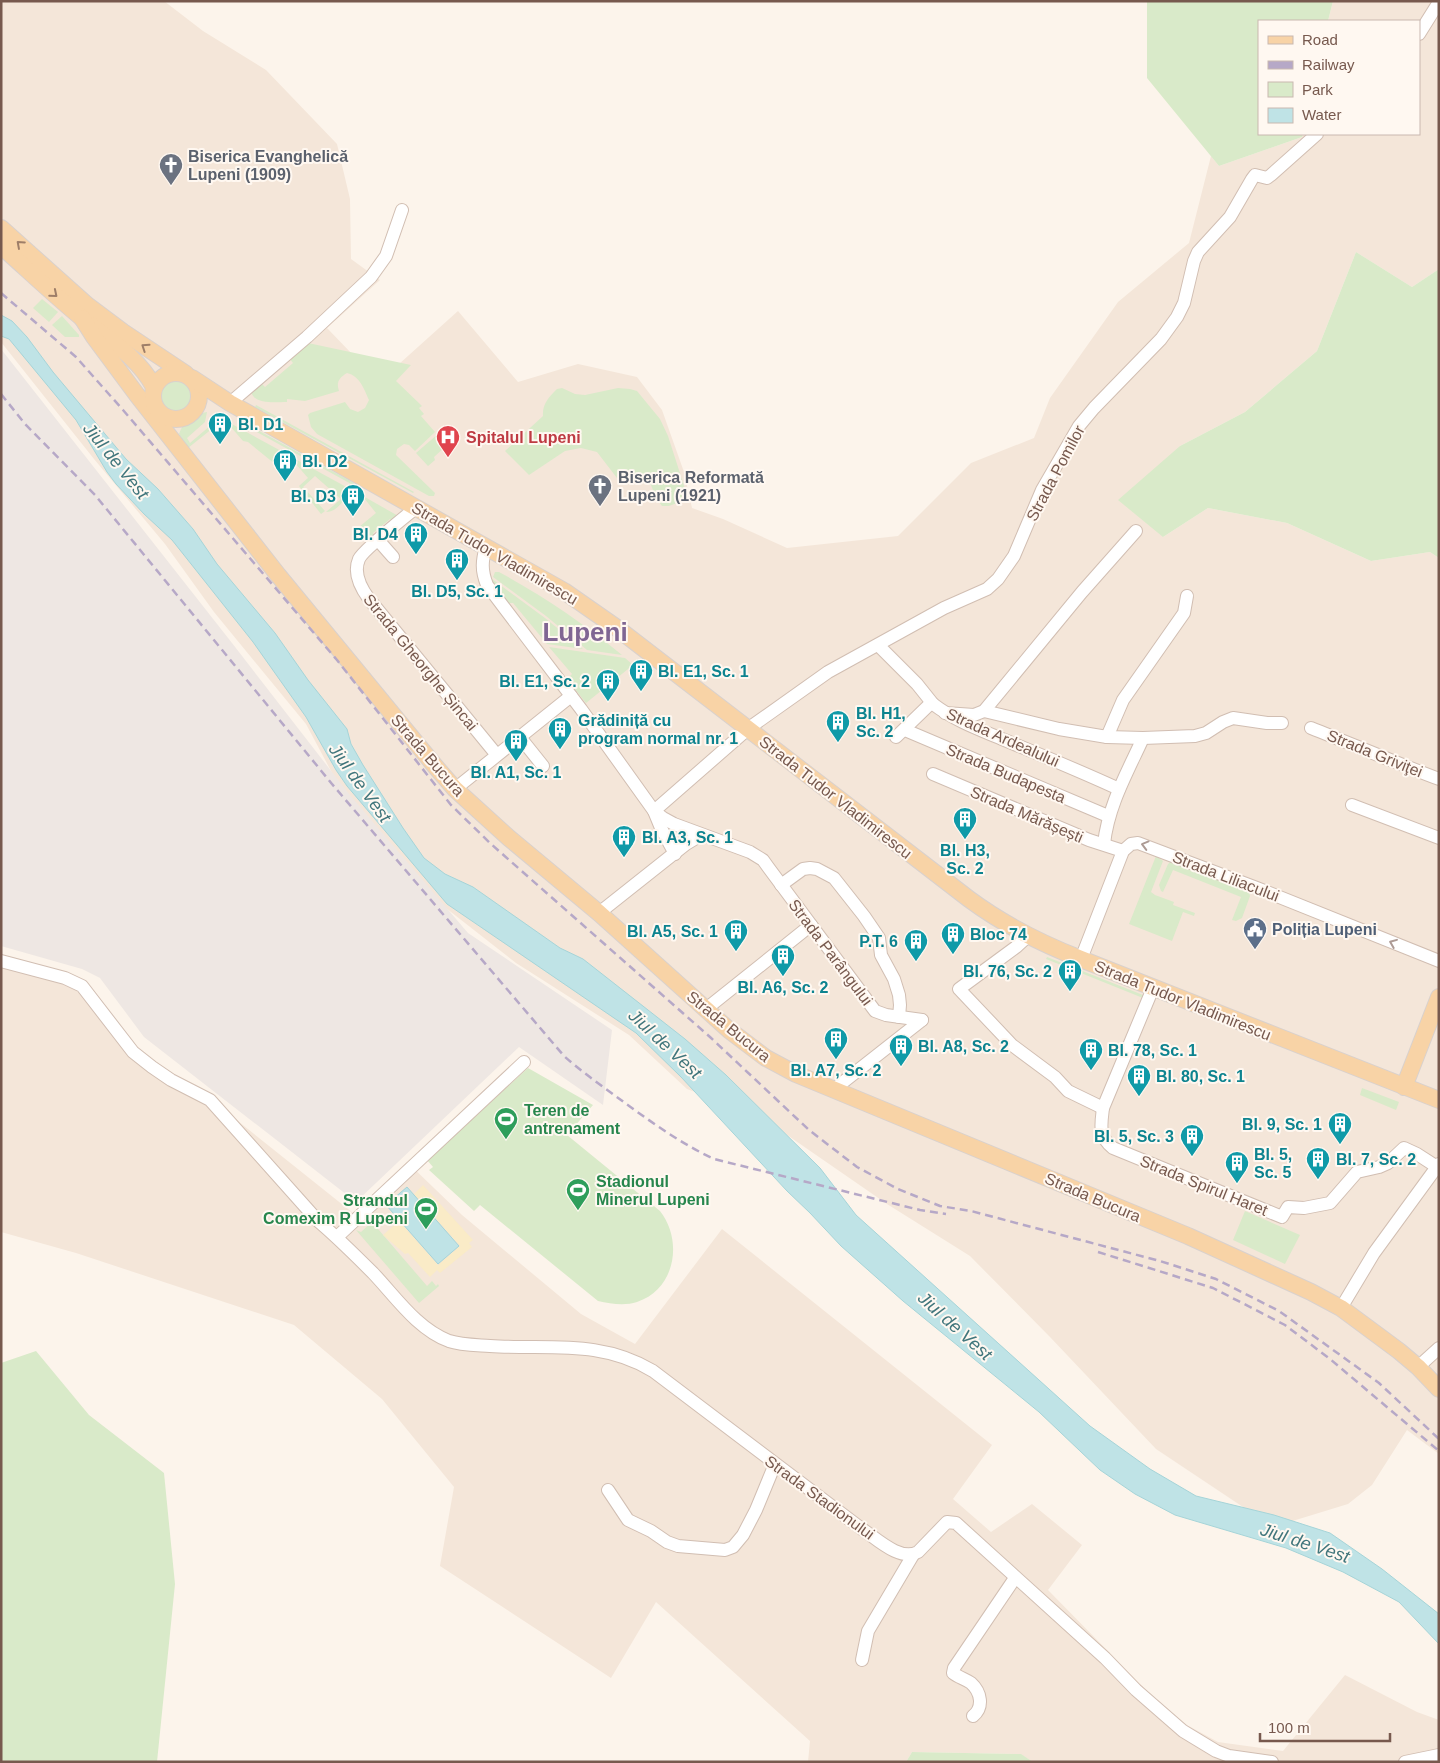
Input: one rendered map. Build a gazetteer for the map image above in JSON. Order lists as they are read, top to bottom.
{
  "streets": {
    "main road": ["Strada Tudor Vladimirescu", "Strada Bucura"],
    "street": [
      "Strada Pomilor",
      "Strada Gheorghe Șincai",
      "Strada Ardealului",
      "Strada Griviţei",
      "Strada Budapesta",
      "Strada Mărășești",
      "Strada Liliacului",
      "Strada Parângului",
      "Strada Spirul Haret",
      "Strada Stadionului"
    ]
  },
  "crossings": [
    ["Strada Pomilor", "Strada Tudor Vladimirescu"],
    ["Strada Tudor Vladimirescu", "Strada Gheorghe Șincai"],
    ["Strada Tudor Vladimirescu", "Strada Parângului"],
    ["Strada Tudor Vladimirescu", "Strada Spirul Haret"],
    ["Strada Ardealului", "Strada Budapesta"],
    ["Strada Bucura", "Strada Parângului"],
    ["Strada Mărășești", "Strada Liliacului"]
  ],
  "one_way": ["Strada Liliacului"],
  "districts": ["Lupeni"],
  "water": ["Jiul de Vest"],
  "places": {
    "church": ["Biserica Evanghelică Lupeni (1909)", "Biserica Reformată Lupeni (1921)"],
    "building": [
      "Bl. D1",
      "Bl. D2",
      "Bl. D3",
      "Bl. D4",
      "Bl. D5, Sc. 1",
      "Bl. E1, Sc. 1",
      "Bl. E1, Sc. 2",
      "Bl. H1, Sc. 2",
      "Grădiniță cu program normal nr. 1",
      "Bl. A1, Sc. 1",
      "Bl. H3, Sc. 2",
      "Bl. A3, Sc. 1",
      "Bl. A5, Sc. 1",
      "Bloc 74",
      "P.T. 6",
      "Bl. A6, Sc. 2",
      "Bl. 76, Sc. 2",
      "Bl. A7, Sc. 2",
      "Bl. A8, Sc. 2",
      "Bl. 78, Sc. 1",
      "Bl. 80, Sc. 1",
      "Bl. 9, Sc. 1",
      "Bl. 5, Sc. 3",
      "Bl. 7, Sc. 2",
      "Bl. 5, Sc. 5"
    ],
    "hospital": ["Spitalul Lupeni"],
    "public building": ["Poliția Lupeni"],
    "sports": ["Teren de antrenament", "Stadionul Minerul Lupeni", "Strandul Comexim R Lupeni"]
  },
  "legend": [
    "Road",
    "Railway",
    "Park",
    "Water"
  ],
  "scale_bar": "100 m"
}
